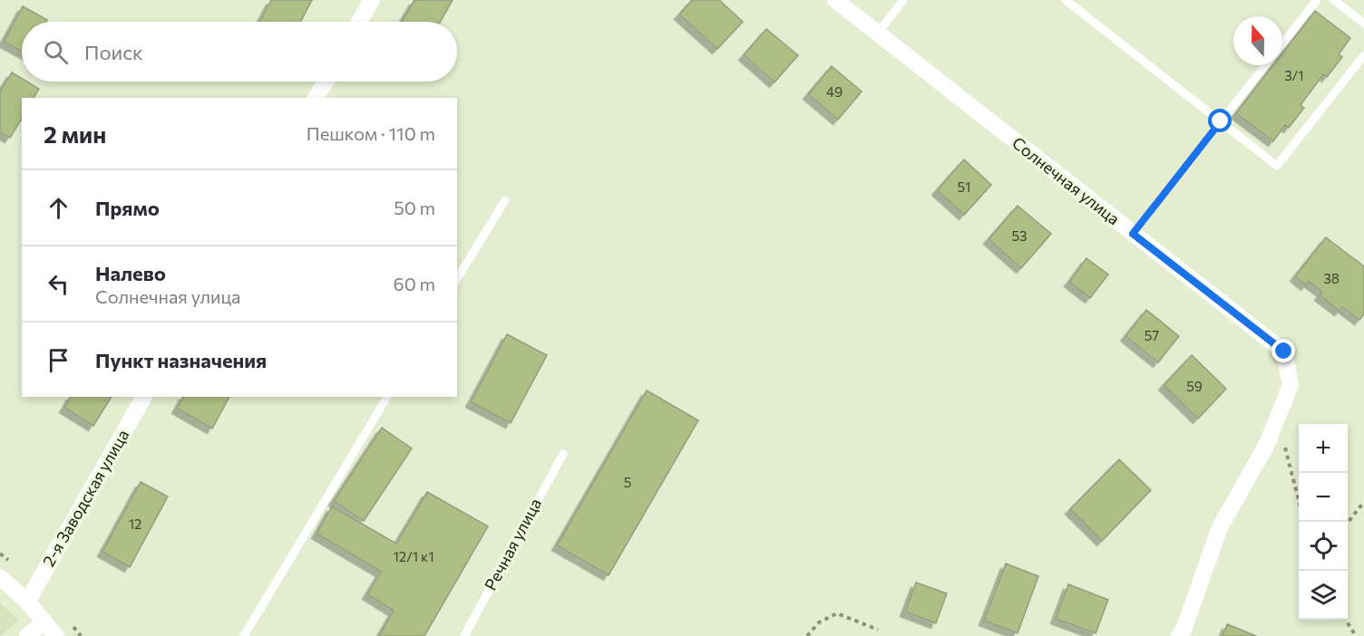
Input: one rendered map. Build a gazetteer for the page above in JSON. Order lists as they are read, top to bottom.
{
  "streets": {
    "street": ["Солнечная улица", "2-я Заводская улица"],
    "lane": ["Речная улица"]
  },
  "house_numbers": [
    "3/1",
    "49",
    "51",
    "53",
    "38",
    "57",
    "59",
    "5",
    "12",
    "12/1 к1"
  ],
  "north": "top",
  "page": {
    "search": "Поиск",
    "heading": ["2 мин", "Пешком · 110 m"],
    "list": [
      ["Прямо", "50 m"],
      ["Налево", "Солнечная улица", "60 m"],
      "Пункт назначения"
    ],
    "map_buttons": ["+", "−"]
  }
}
